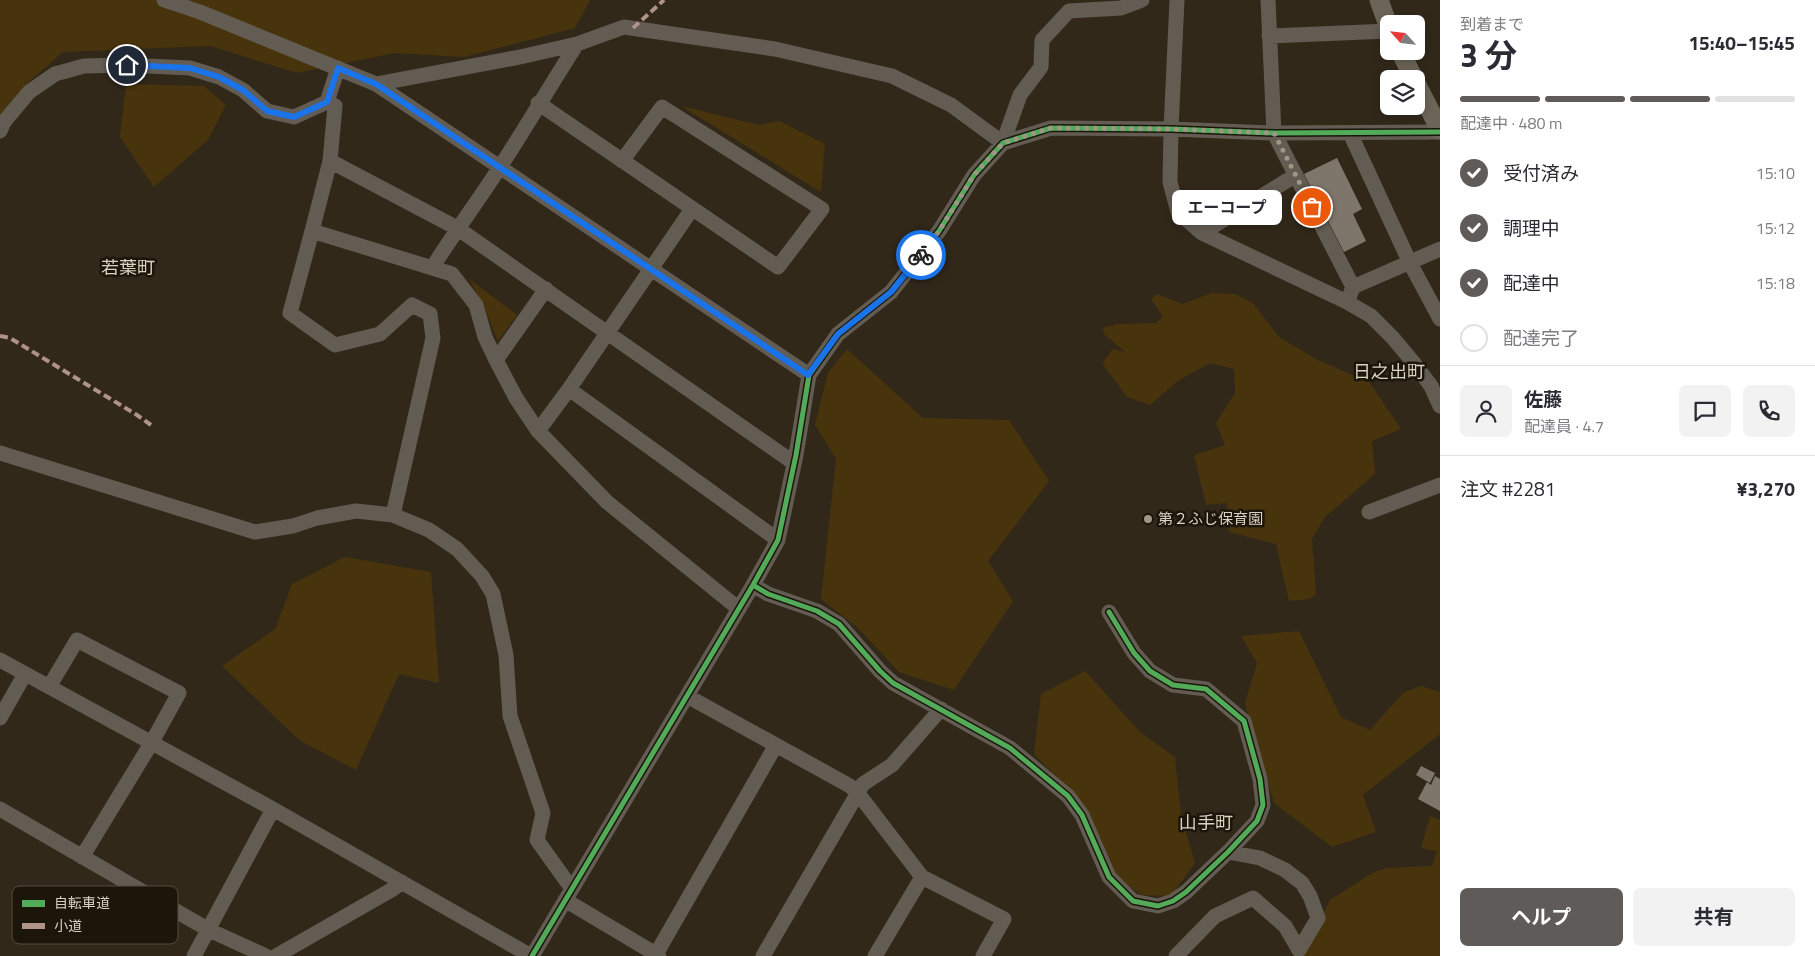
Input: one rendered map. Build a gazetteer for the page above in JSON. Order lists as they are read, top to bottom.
{
  "districts": ["若葉町", "日之出町", "山手町"],
  "places": ["エーコープ", "第２ふじ保育園"],
  "legend": ["自転車道", "小道"],
  "north": "top left",
  "page": {
    "heading": ["3 分", "到着まで", "15:40–15:45"],
    "panel": [
      "佐藤",
      "配達員 · 4.7",
      "注文 #2281",
      "¥3,270"
    ],
    "bar": "配達中 · 480 m",
    "list": [
      ["受付済み", "15:10"],
      ["調理中", "15:12"],
      ["配達中", "15:18"],
      "配達完了"
    ],
    "bubble": "エーコープ",
    "buttons": ["ヘルプ", "共有"]
  }
}
